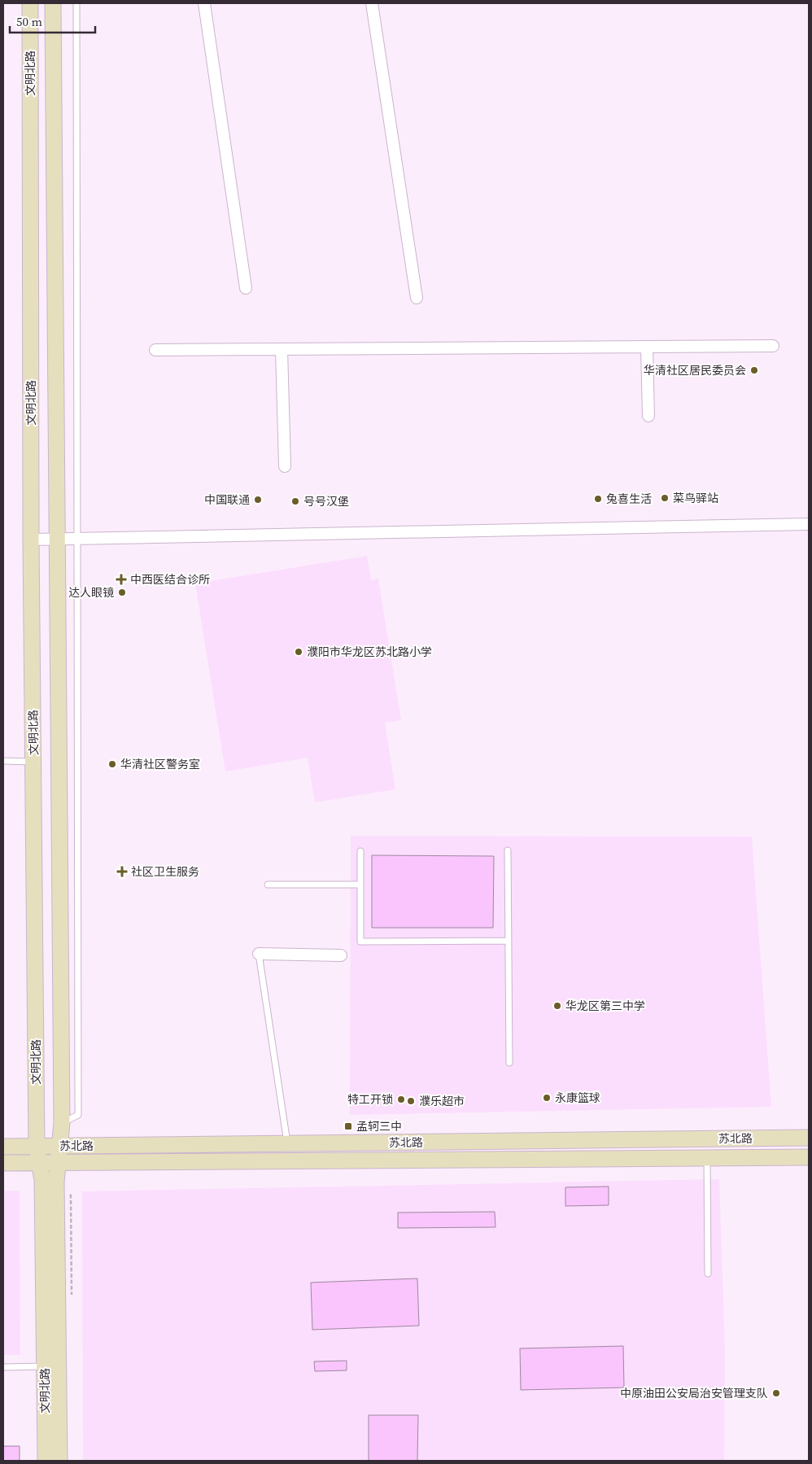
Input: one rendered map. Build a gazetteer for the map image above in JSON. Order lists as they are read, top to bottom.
{
  "streets": {
    "street": ["文明北路", "苏北路"]
  },
  "crossings": [
    ["文明北路", "苏北路"]
  ],
  "places": {
    "other": [
      "华清社区居民委员会",
      "菜鸟驿站",
      "兔喜生活",
      "中国联通",
      "号号汉堡",
      "达人眼镜",
      "濮阳市华龙区苏北路小学",
      "华清社区警务室",
      "华龙区第三中学",
      "永康篮球",
      "特工开锁",
      "濮乐超市",
      "中原油田公安局治安管理支队"
    ],
    "health": ["中西医结合诊所", "社区卫生服务"],
    "transit": ["孟轲三中"]
  },
  "scale_bar": "50 m"
}
